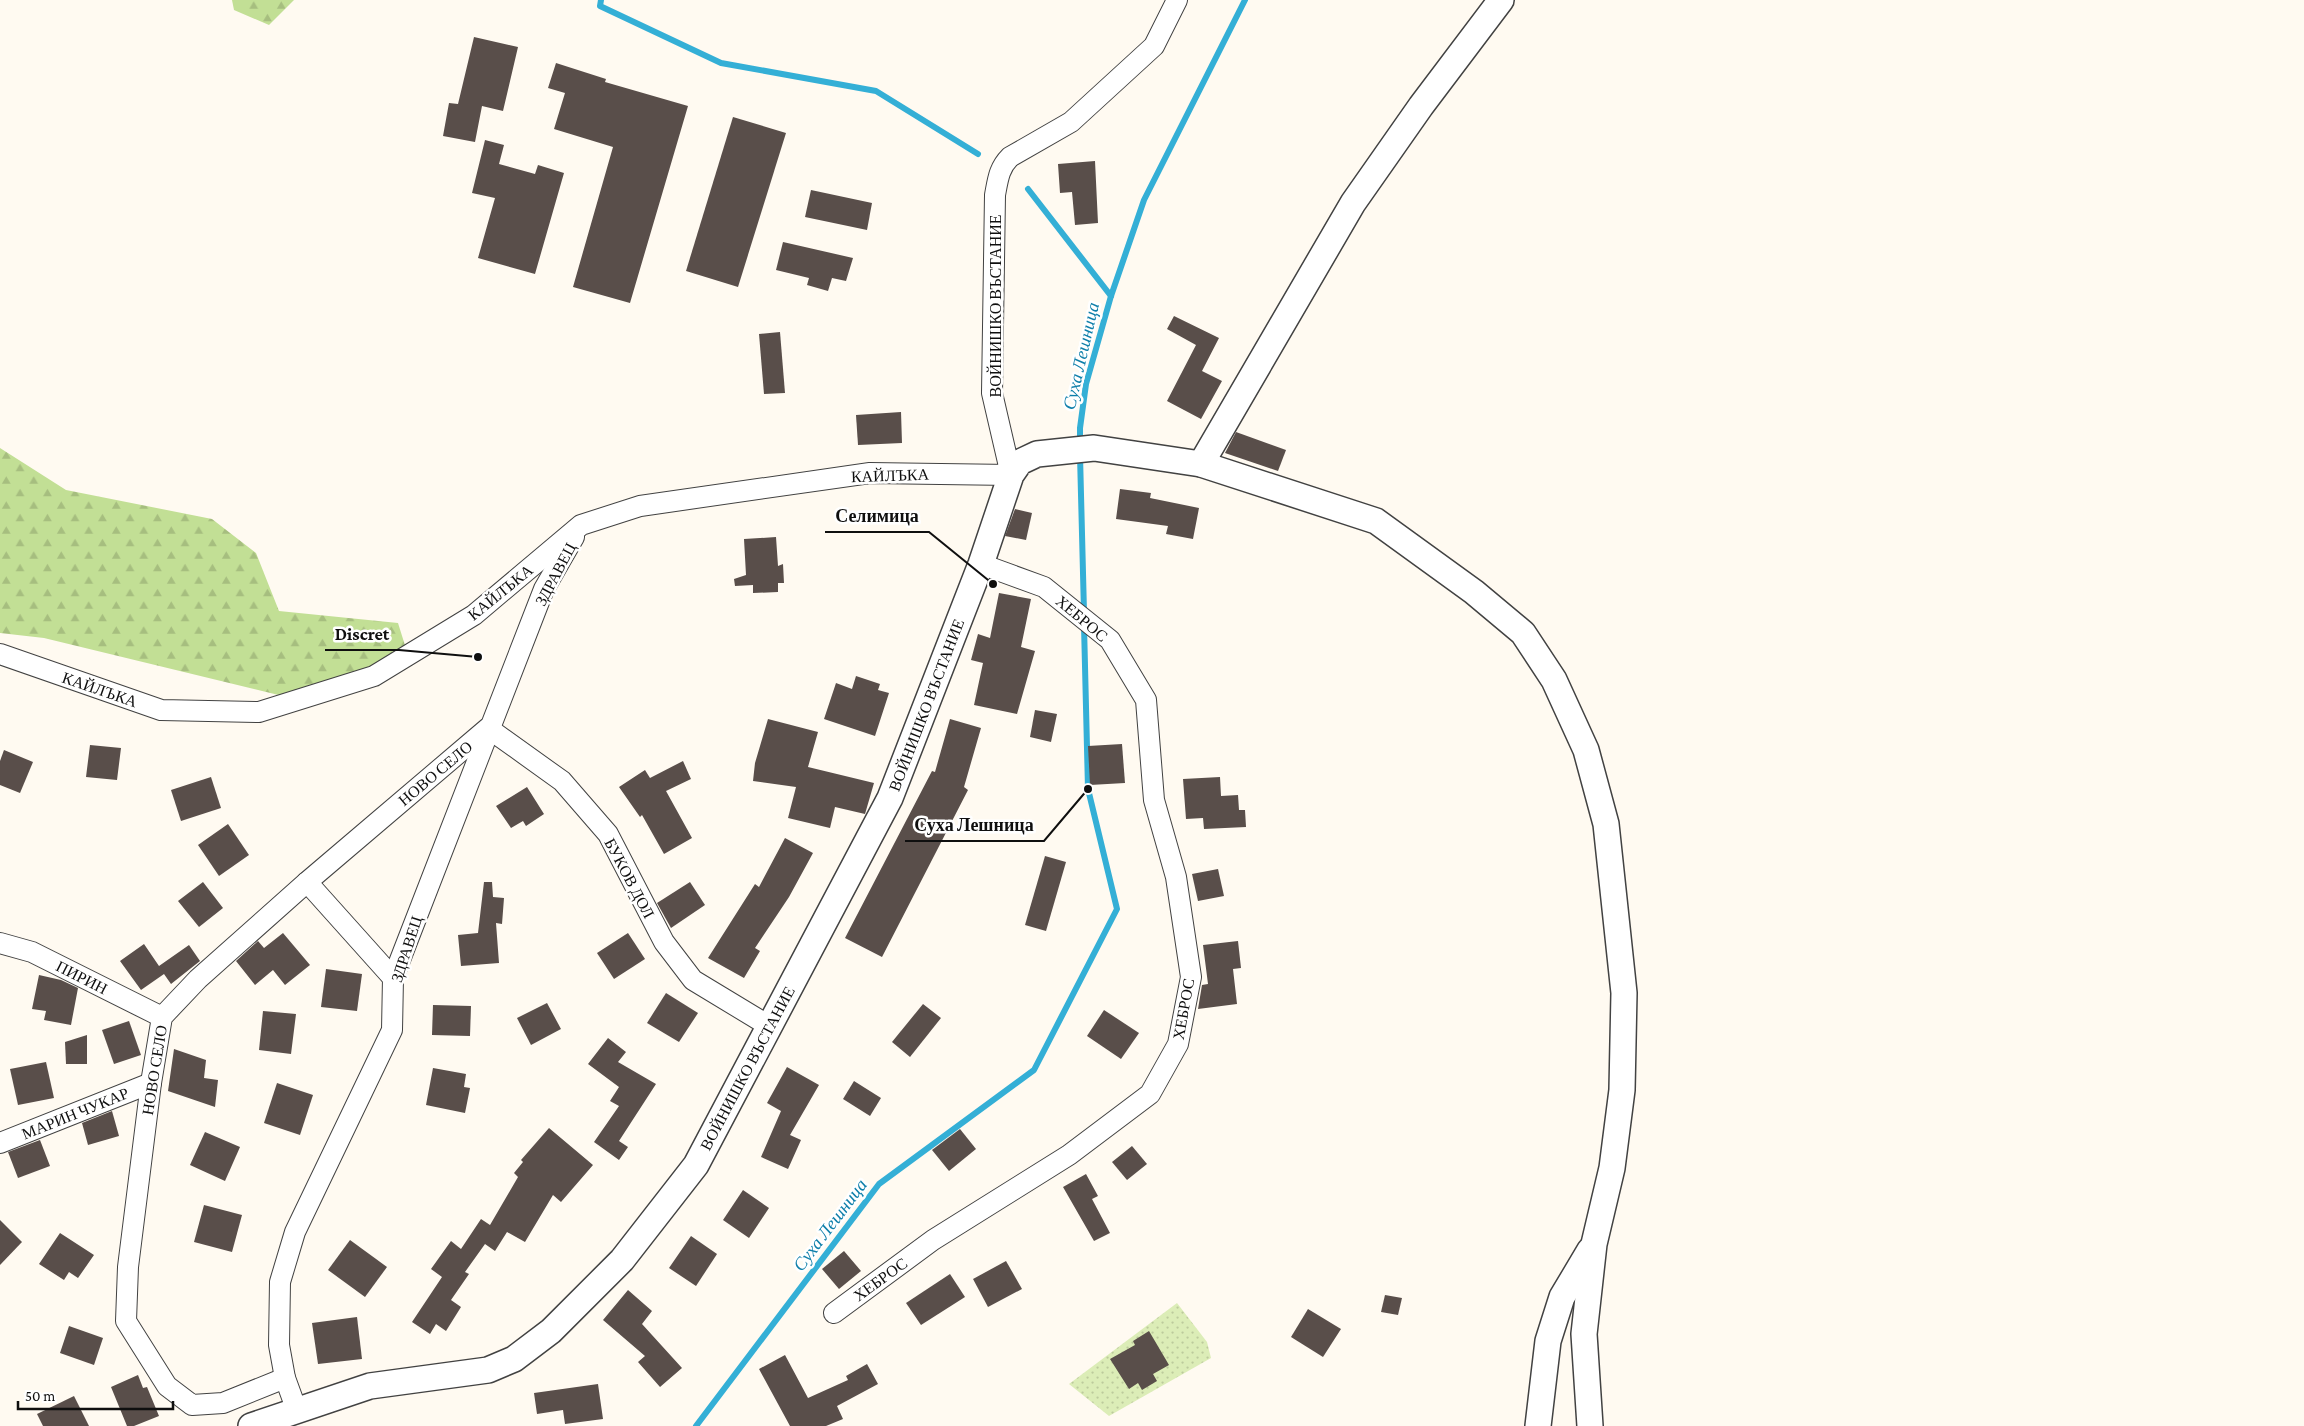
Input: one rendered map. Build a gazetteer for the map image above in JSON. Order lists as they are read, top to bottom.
{
  "streets": {
    "street": [
      "ВОЙНИШКО ВЪСТАНИЕ",
      "КАЙЛЪКА",
      "ЗДРАВЕЦ",
      "ХЕБРОС",
      "НОВО СЕЛО",
      "БУКОВ ДОЛ",
      "ПИРИН",
      "МАРИН ЧУКАР"
    ]
  },
  "crossings": [
    ["ВОЙНИШКО ВЪСТАНИЕ", "КАЙЛЪКА"],
    ["ВОЙНИШКО ВЪСТАНИЕ", "ЗДРАВЕЦ"],
    ["ВОЙНИШКО ВЪСТАНИЕ", "ХЕБРОС"],
    ["ВОЙНИШКО ВЪСТАНИЕ", "БУКОВ ДОЛ"],
    ["КАЙЛЪКА", "ЗДРАВЕЦ"],
    ["ЗДРАВЕЦ", "НОВО СЕЛО"],
    ["ЗДРАВЕЦ", "БУКОВ ДОЛ"],
    ["НОВО СЕЛО", "БУКОВ ДОЛ"],
    ["НОВО СЕЛО", "ПИРИН"],
    ["НОВО СЕЛО", "МАРИН ЧУКАР"]
  ],
  "water": ["Суха Лешница"],
  "places": ["Селимица", "Discret", "Суха Лешница"],
  "scale_bar": "50 m"
}
